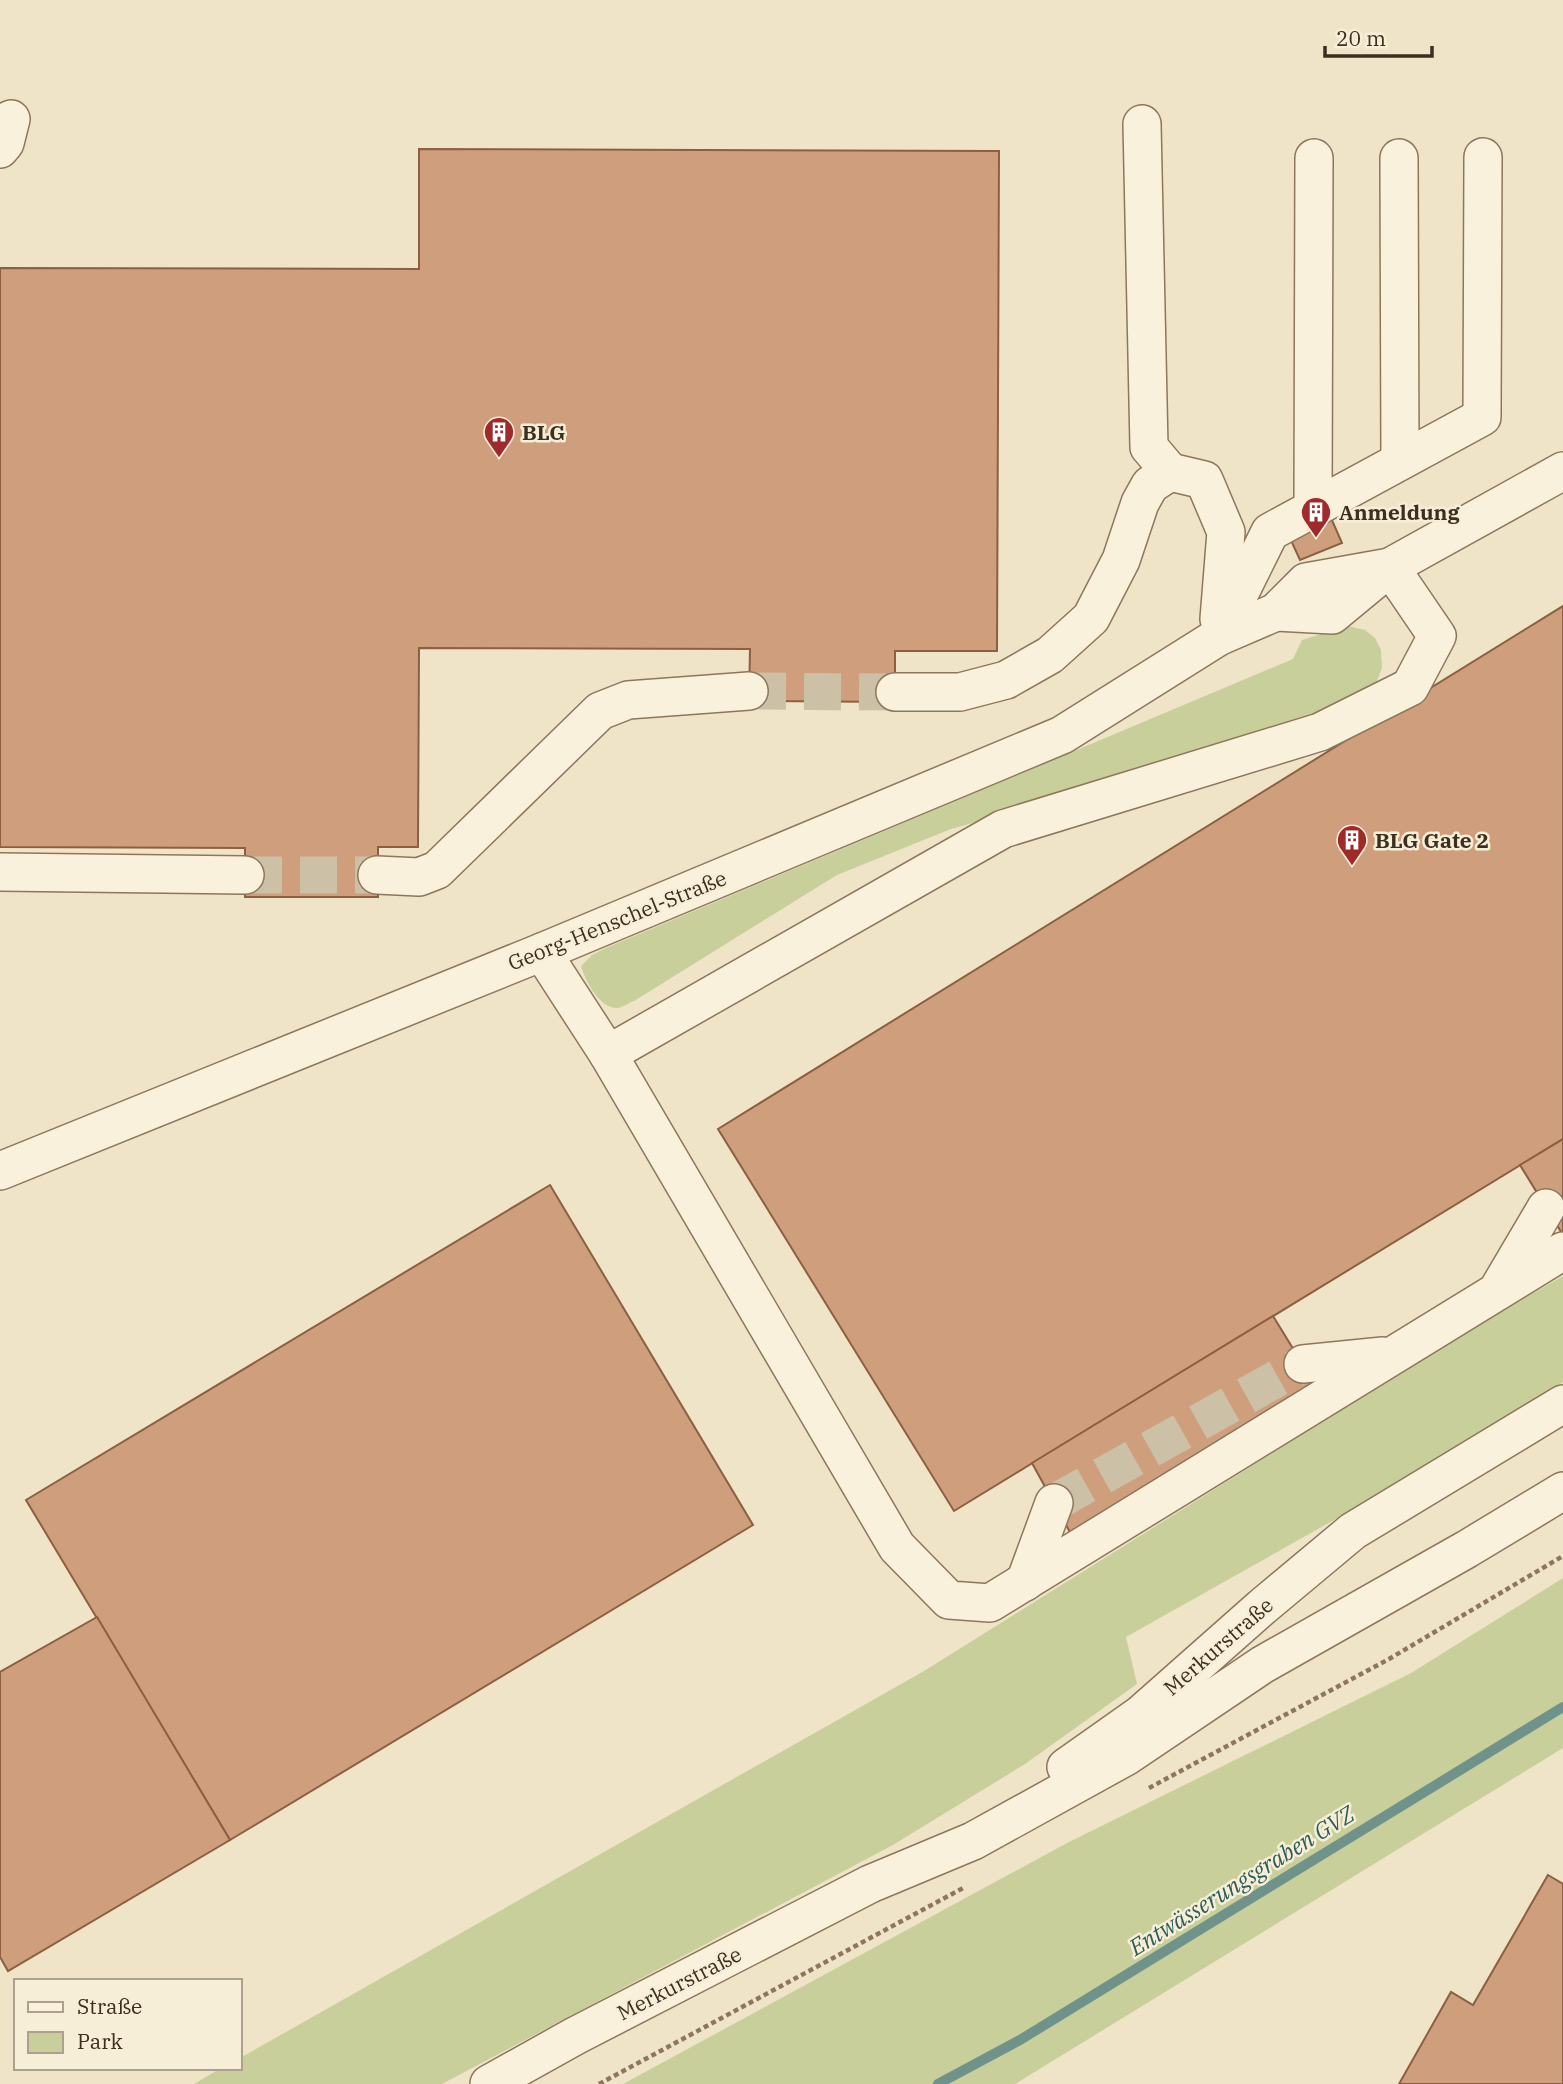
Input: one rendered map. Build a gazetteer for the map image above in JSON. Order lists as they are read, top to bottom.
{
  "streets": {
    "street": ["Georg-Henschel-Straße", "Merkurstraße"]
  },
  "water": ["Entwässerungsgraben GVZ"],
  "places": {
    "building": ["BLG", "Anmeldung", "BLG Gate 2"]
  },
  "legend": ["Straße", "Park"],
  "scale_bar": "20 m"
}
